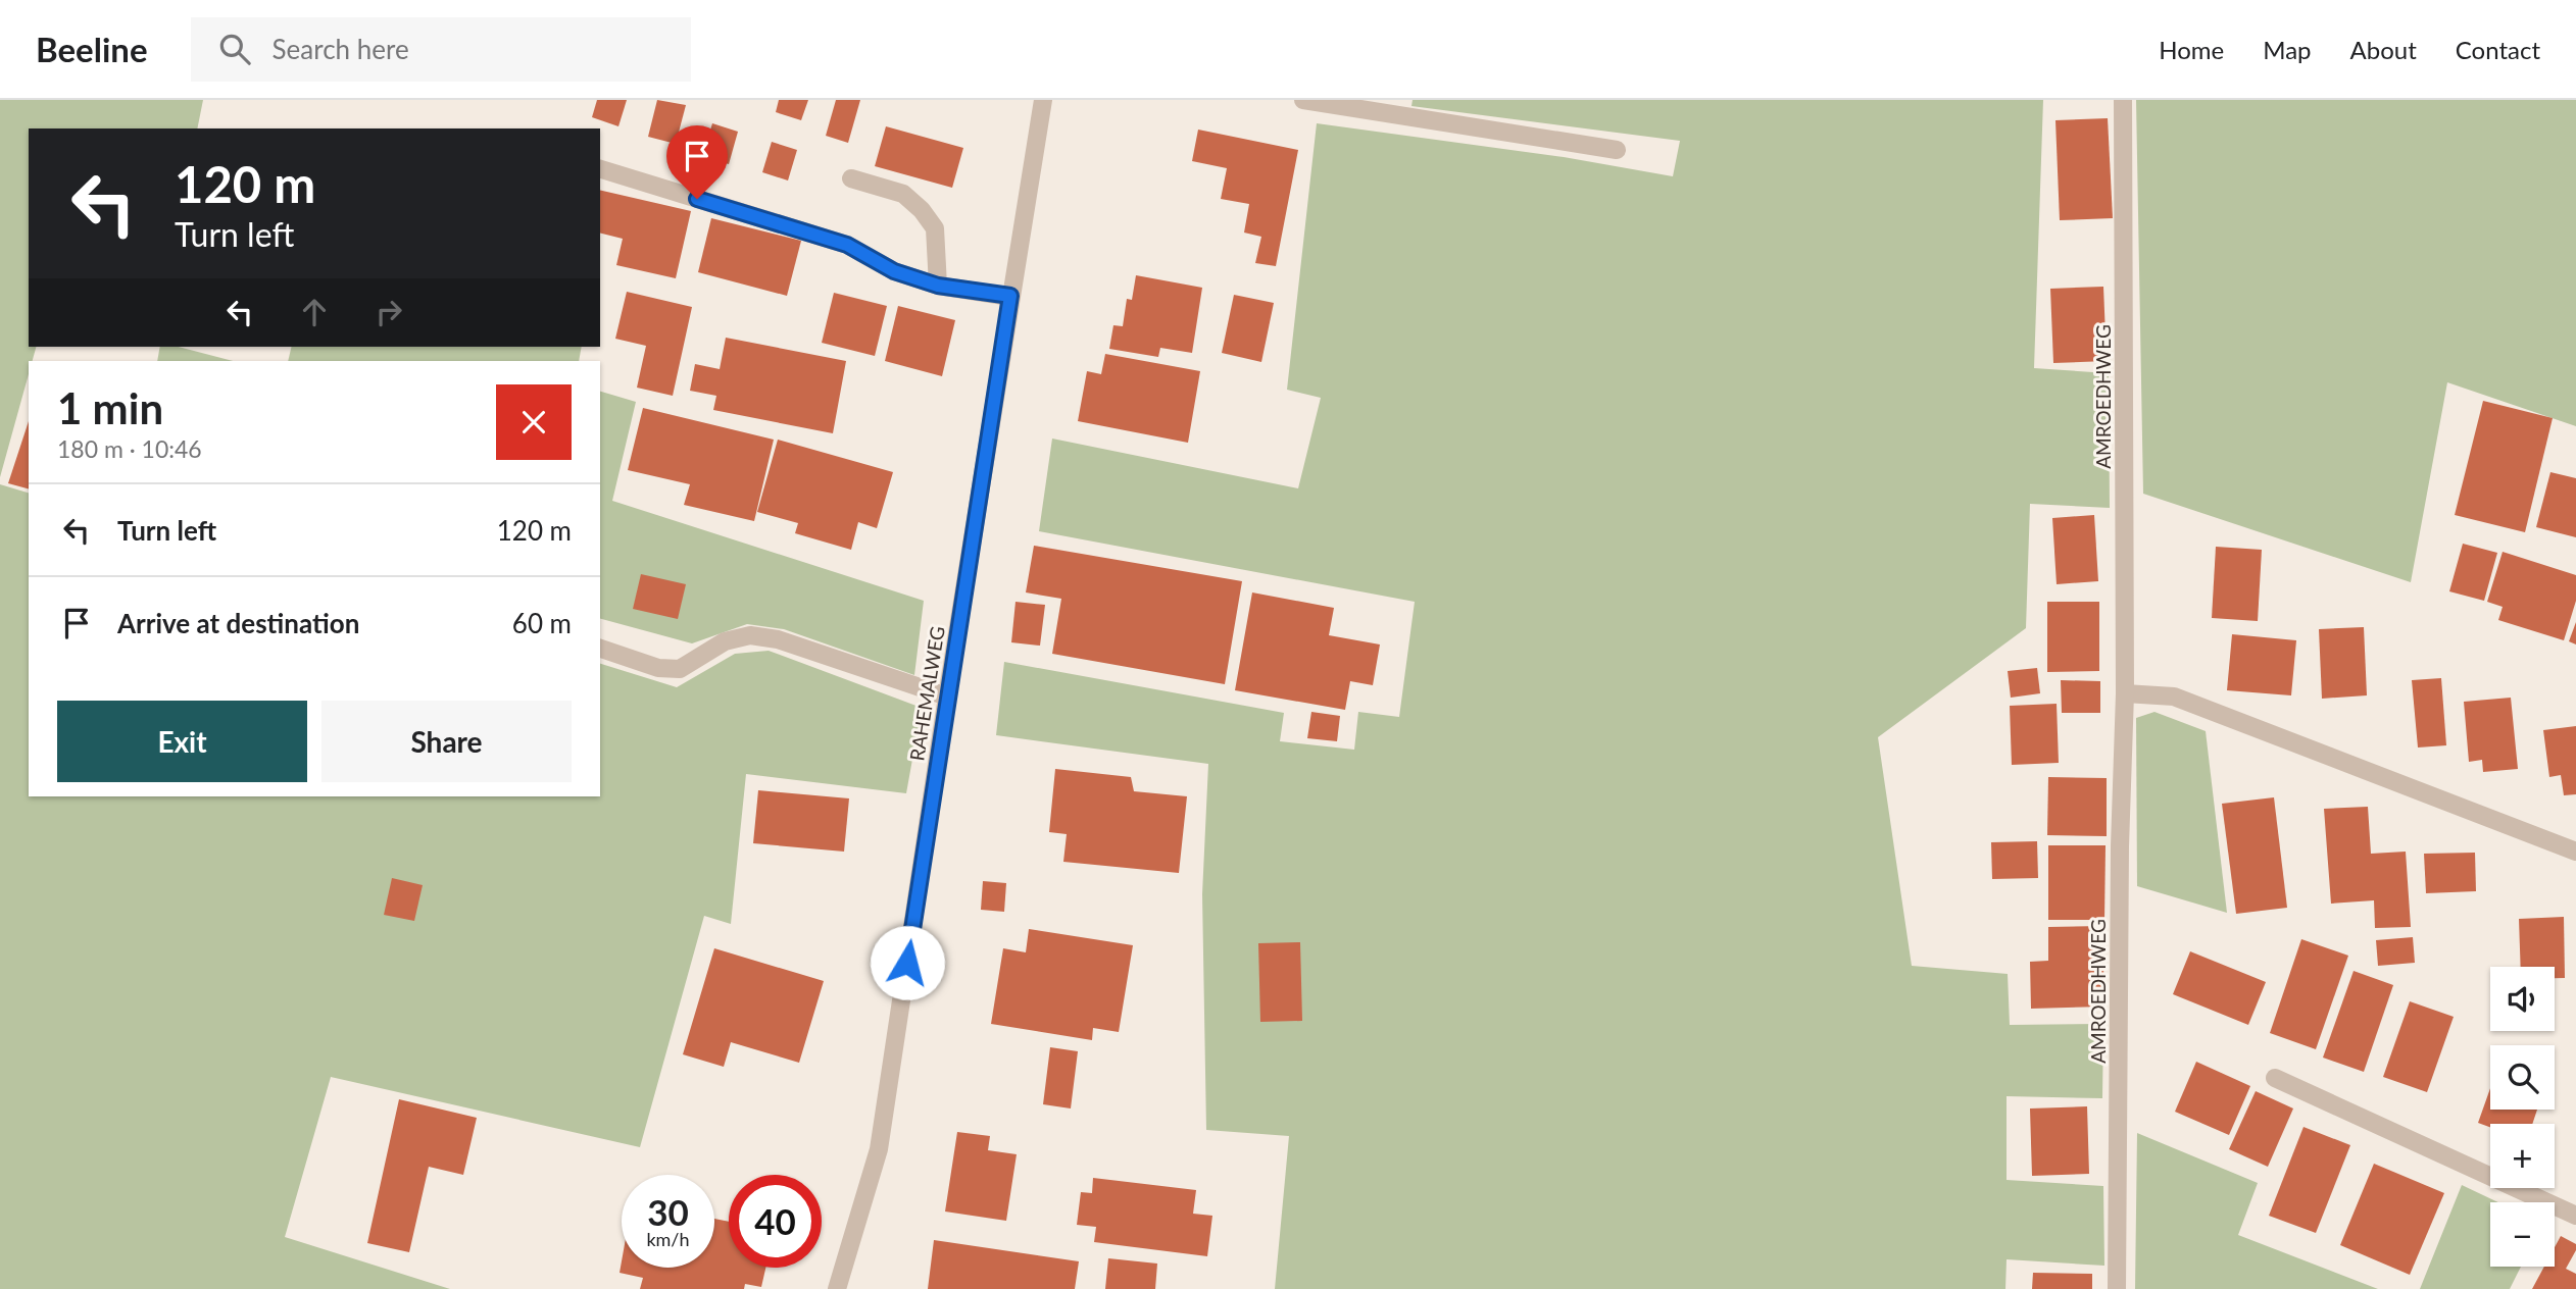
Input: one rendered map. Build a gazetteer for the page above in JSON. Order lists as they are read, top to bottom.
{
  "streets": {
    "street": ["AMROEDHWEG", "RAHEMALWEG"]
  },
  "page": {
    "header": "Beeline",
    "search": "Search here",
    "nav": [
      "Home",
      "Map",
      "About",
      "Contact"
    ],
    "turn": ["120 m", "Turn left"],
    "heading": ["1 min", "180 m · 10:46"],
    "list": [
      {
        "name": "Turn left",
        "value": "120 m"
      },
      {
        "name": "Arrive at destination",
        "value": "60 m"
      }
    ],
    "buttons": ["Exit", "Share"],
    "map_buttons": ["+", "−"],
    "speed": "30 km/h",
    "limit": "40"
  }
}
